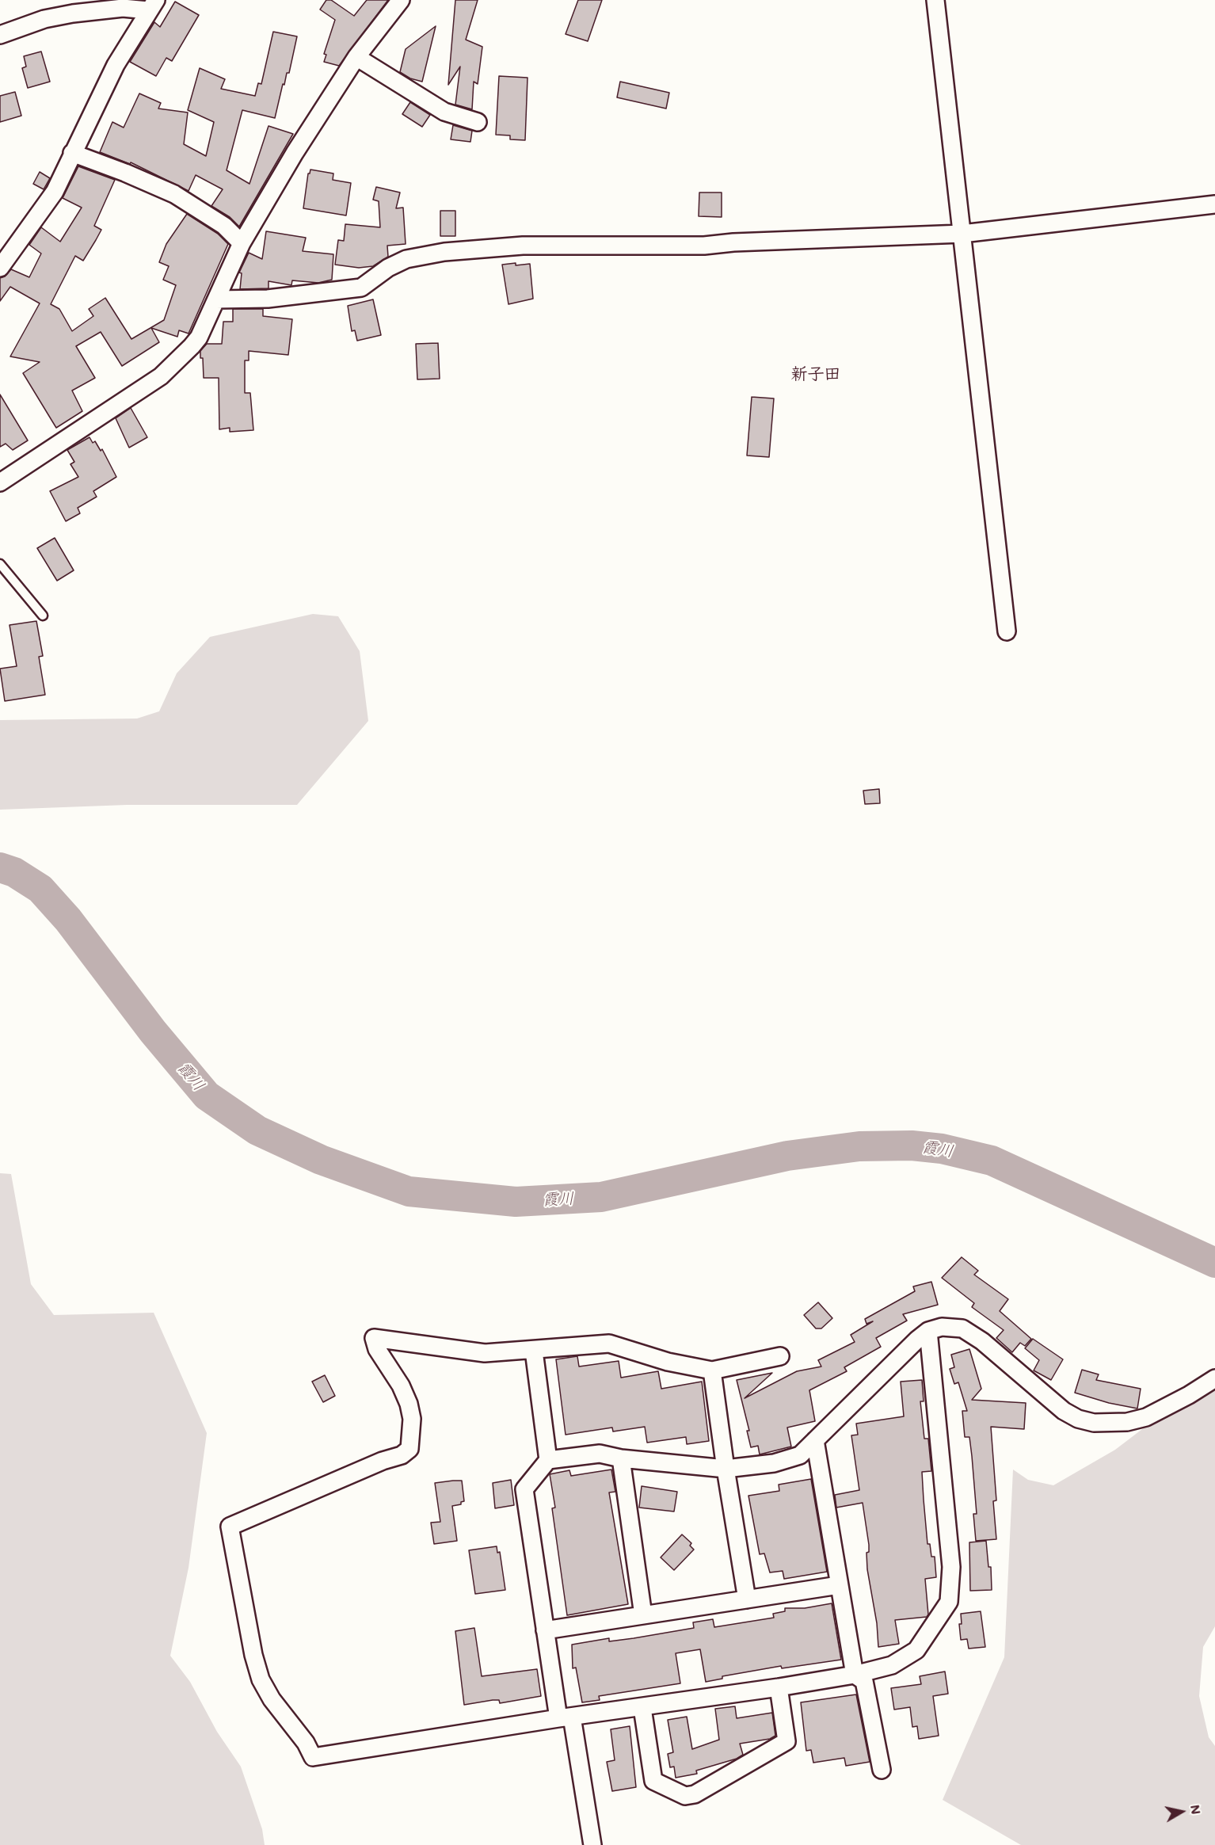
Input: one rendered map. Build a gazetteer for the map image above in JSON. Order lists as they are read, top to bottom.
{
  "districts": ["新子田"],
  "water": ["霞川"],
  "north": "right"
}
